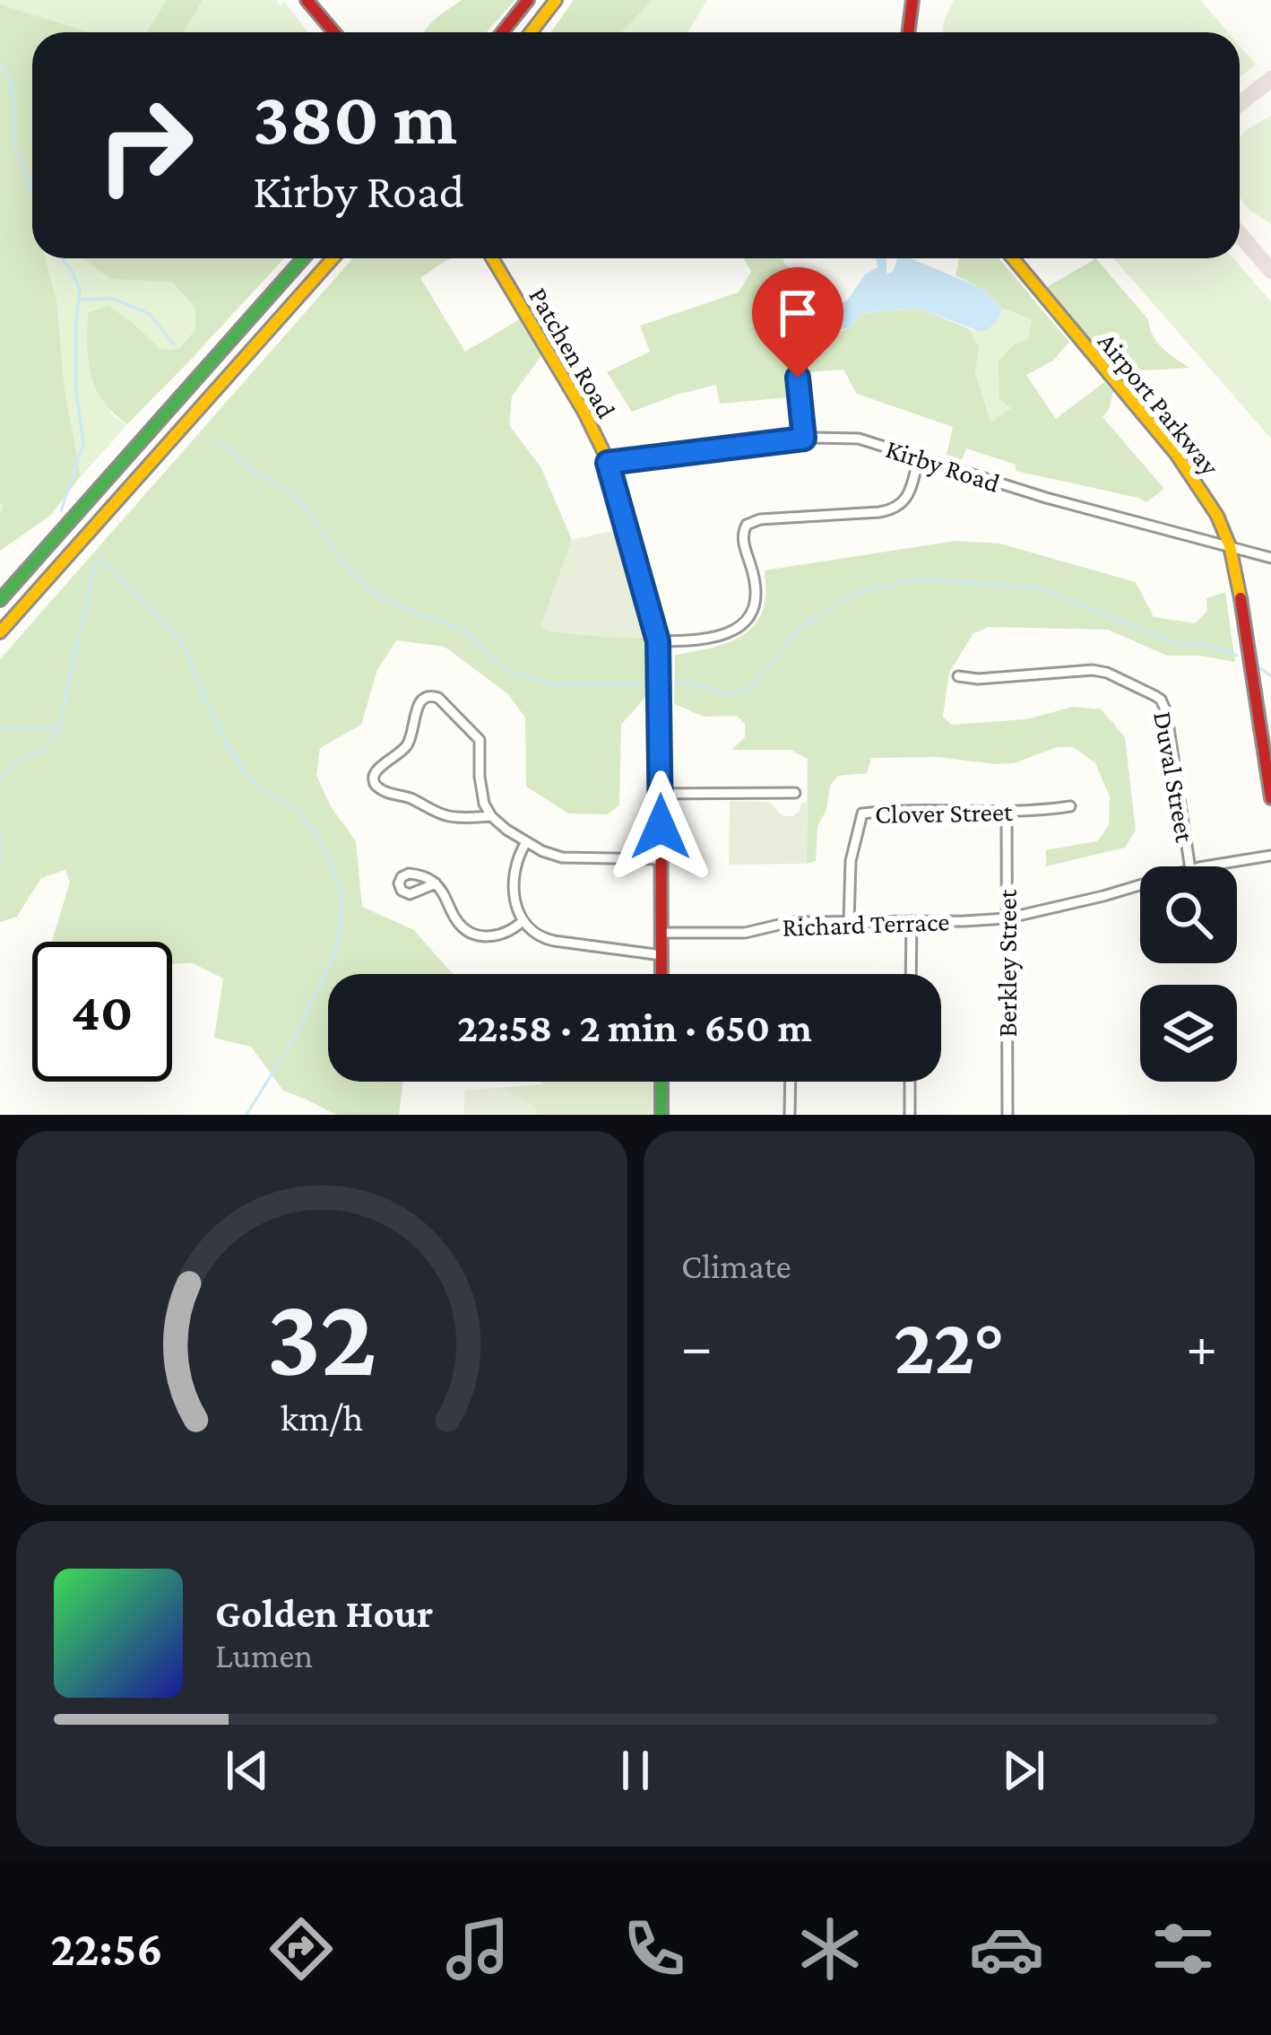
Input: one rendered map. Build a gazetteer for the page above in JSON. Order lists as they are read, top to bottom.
{
  "streets": {
    "main road": ["Patchen Road", "Airport Parkway"],
    "street": [
      "Kirby Road",
      "Duval Street",
      "Clover Street",
      "Richard Terrace",
      "Berkley Street"
    ]
  },
  "crossings": [
    ["Patchen Road", "Kirby Road"],
    ["Patchen Road", "Richard Terrace"],
    ["Airport Parkway", "Kirby Road"],
    ["Clover Street", "Richard Terrace"],
    ["Clover Street", "Berkley Street"],
    ["Richard Terrace", "Berkley Street"]
  ],
  "page": {
    "turn": ["380 m", "Kirby Road"],
    "limit": "40",
    "trip": "22:58 · 2 min · 650 m",
    "tile": "Climate",
    "heat": ["−", "22°", "+"],
    "song": ["Golden Hour", "Lumen"],
    "tabs": "22:56",
    "gauge": ["32", "km/h"]
  }
}
